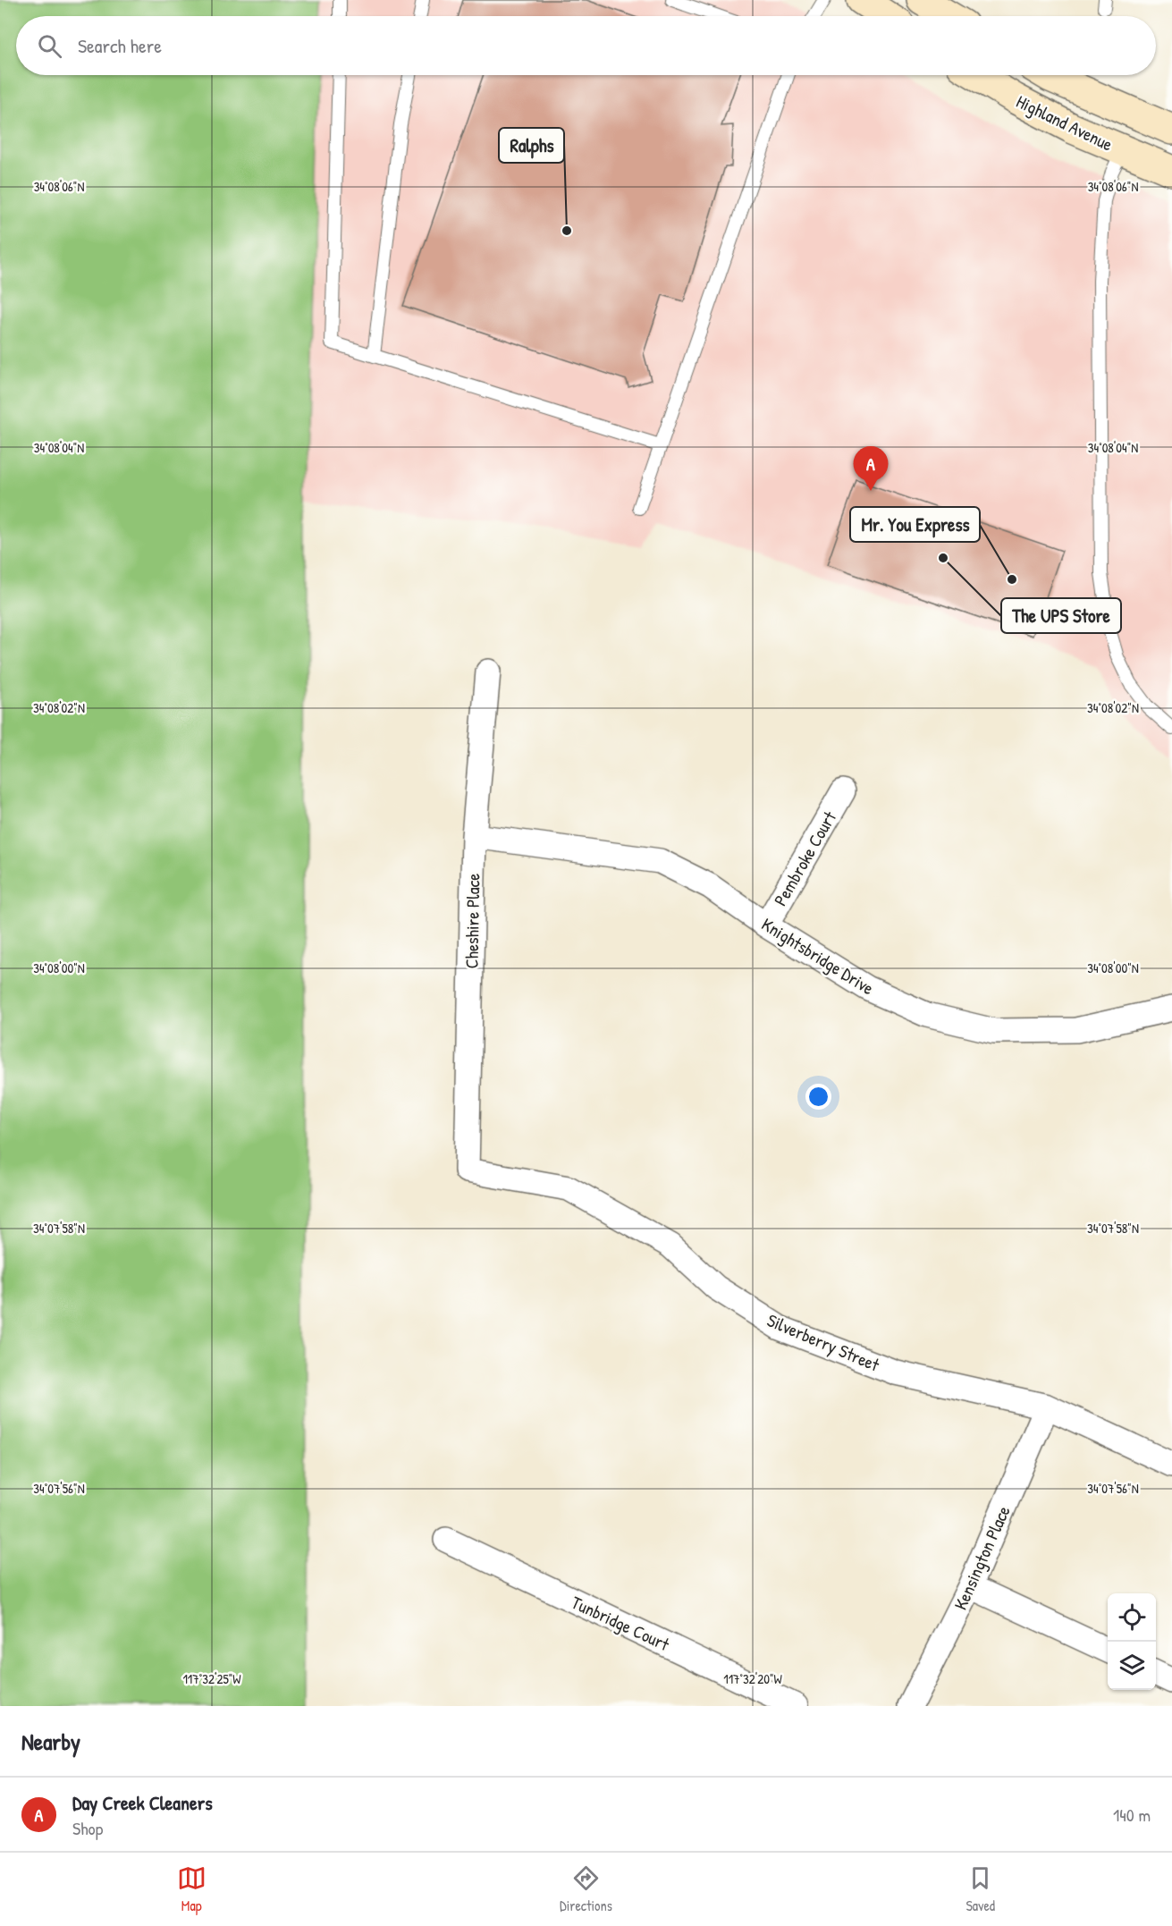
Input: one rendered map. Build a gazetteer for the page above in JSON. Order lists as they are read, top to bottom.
{
  "streets": {
    "street": [
      "Highland Avenue",
      "Pembroke Court",
      "Cheshire Place",
      "Knightsbridge Drive",
      "Silverberry Street",
      "Kensington Place",
      "Tunbridge Court"
    ]
  },
  "crossings": [
    ["Pembroke Court", "Knightsbridge Drive"],
    ["Cheshire Place", "Knightsbridge Drive"],
    ["Cheshire Place", "Silverberry Street"],
    ["Silverberry Street", "Kensington Place"]
  ],
  "places": ["Ralphs", "The UPS Store", "Mr. You Express"],
  "page": {
    "search": "Search here",
    "pins": "A",
    "heading": "Nearby",
    "list": [
      {
        "mark": "A",
        "name": "Day Creek Cleaners",
        "note": "Shop",
        "value": "140 m"
      }
    ],
    "nav": ["Map", "Directions", "Saved"]
  },
  "coordinates": [
    "34°08'06\"N",
    "34°08'04\"N",
    "34°08'02\"N",
    "34°08'00\"N",
    "34°07'58\"N",
    "34°07'56\"N",
    "117°32'25\"W",
    "117°32'20\"W"
  ]
}
